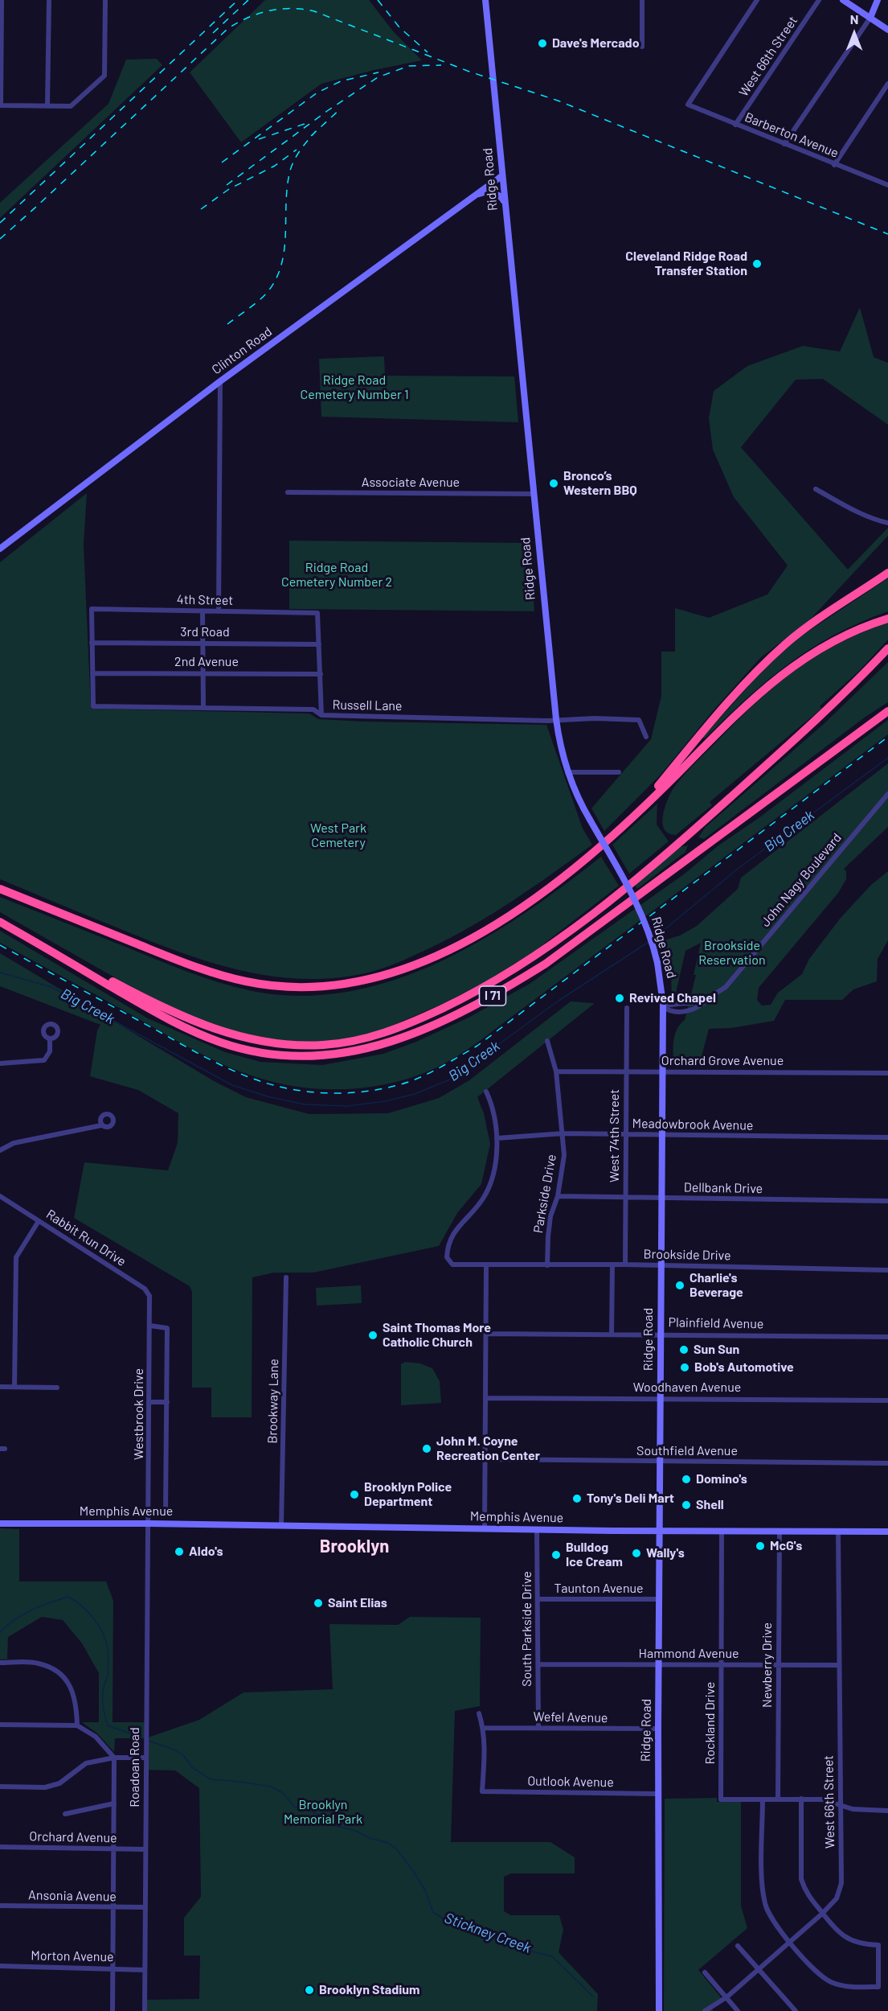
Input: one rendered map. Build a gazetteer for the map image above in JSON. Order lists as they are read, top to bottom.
{
  "streets": {
    "highway": ["I 71"],
    "main road": ["Ridge Road", "Clinton Road", "Memphis Avenue"],
    "street": [
      "West 66th Street",
      "Barberton Avenue",
      "Associate Avenue",
      "4th Street",
      "3rd Road",
      "2nd Avenue",
      "Russell Lane",
      "John Nagy Boulevard",
      "Orchard Grove Avenue",
      "Meadowbrook Avenue",
      "West 74th Street",
      "Dellbank Drive",
      "Parkside Drive",
      "Rabbit Run Drive",
      "Brookside Drive",
      "Plainfield Avenue",
      "Woodhaven Avenue",
      "Brookway Lane",
      "Westbrook Drive",
      "Southfield Avenue",
      "Taunton Avenue",
      "South Parkside Drive",
      "Hammond Avenue",
      "Newberry Drive",
      "Wefel Avenue",
      "Rockland Drive",
      "Roadoan Road",
      "Outlook Avenue",
      "Orchard Avenue",
      "Ansonia Avenue",
      "Morton Avenue"
    ]
  },
  "crossings": [
    ["West 66th Street", "Barberton Avenue"],
    ["West 66th Street", "Memphis Avenue"],
    ["West 66th Street", "Hammond Avenue"],
    ["Ridge Road", "Clinton Road"],
    ["Ridge Road", "Associate Avenue"],
    ["Ridge Road", "Russell Lane"],
    ["Ridge Road", "John Nagy Boulevard"],
    ["Ridge Road", "Orchard Grove Avenue"],
    ["Ridge Road", "Meadowbrook Avenue"],
    ["Ridge Road", "Dellbank Drive"],
    ["Ridge Road", "Brookside Drive"],
    ["Ridge Road", "Plainfield Avenue"],
    ["Ridge Road", "Woodhaven Avenue"],
    ["Ridge Road", "Southfield Avenue"],
    ["Ridge Road", "Memphis Avenue"],
    ["Ridge Road", "Taunton Avenue"],
    ["Ridge Road", "Hammond Avenue"],
    ["Ridge Road", "Wefel Avenue"],
    ["Ridge Road", "Outlook Avenue"],
    ["4th Street", "3rd Road"],
    ["2nd Avenue", "Russell Lane"],
    ["Orchard Grove Avenue", "West 74th Street"],
    ["Orchard Grove Avenue", "Parkside Drive"],
    ["Meadowbrook Avenue", "West 74th Street"],
    ["Meadowbrook Avenue", "Parkside Drive"],
    ["Meadowbrook Avenue", "Brookside Drive"],
    ["West 74th Street", "Dellbank Drive"],
    ["West 74th Street", "Brookside Drive"],
    ["Dellbank Drive", "Parkside Drive"],
    ["Parkside Drive", "Brookside Drive"],
    ["Rabbit Run Drive", "Westbrook Drive"],
    ["Brookway Lane", "Memphis Avenue"],
    ["Westbrook Drive", "Memphis Avenue"],
    ["Westbrook Drive", "Roadoan Road"],
    ["Memphis Avenue", "South Parkside Drive"],
    ["Memphis Avenue", "Newberry Drive"],
    ["Memphis Avenue", "Rockland Drive"],
    ["Memphis Avenue", "Roadoan Road"],
    ["Taunton Avenue", "South Parkside Drive"],
    ["South Parkside Drive", "Hammond Avenue"],
    ["South Parkside Drive", "Wefel Avenue"],
    ["Hammond Avenue", "Newberry Drive"],
    ["Hammond Avenue", "Rockland Drive"],
    ["Wefel Avenue", "Outlook Avenue"],
    ["Roadoan Road", "Orchard Avenue"],
    ["Roadoan Road", "Ansonia Avenue"],
    ["Roadoan Road", "Morton Avenue"]
  ],
  "districts": ["Brooklyn"],
  "water": ["Big Creek", "Stickney Creek"],
  "parks": [
    "Ridge Road Cemetery Number 1",
    "Ridge Road Cemetery Number 2",
    "West Park Cemetery",
    "Brookside Reservation",
    "Brooklyn Memorial Park"
  ],
  "places": [
    "Dave's Mercado",
    "Cleveland Ridge Road Transfer Station",
    "Bronco’s Western BBQ",
    "Revived Chapel",
    "Charlie's Beverage",
    "Saint Thomas More Catholic Church",
    "Sun Sun",
    "Bob's Automotive",
    "John M. Coyne Recreation Center",
    "Domino's",
    "Brooklyn Police Department",
    "Tony's Deli Mart",
    "Shell",
    "McG's",
    "Aldo's",
    "Wally's",
    "Bulldog Ice Cream",
    "Saint Elias",
    "Brooklyn Stadium"
  ],
  "north": "top"
}
